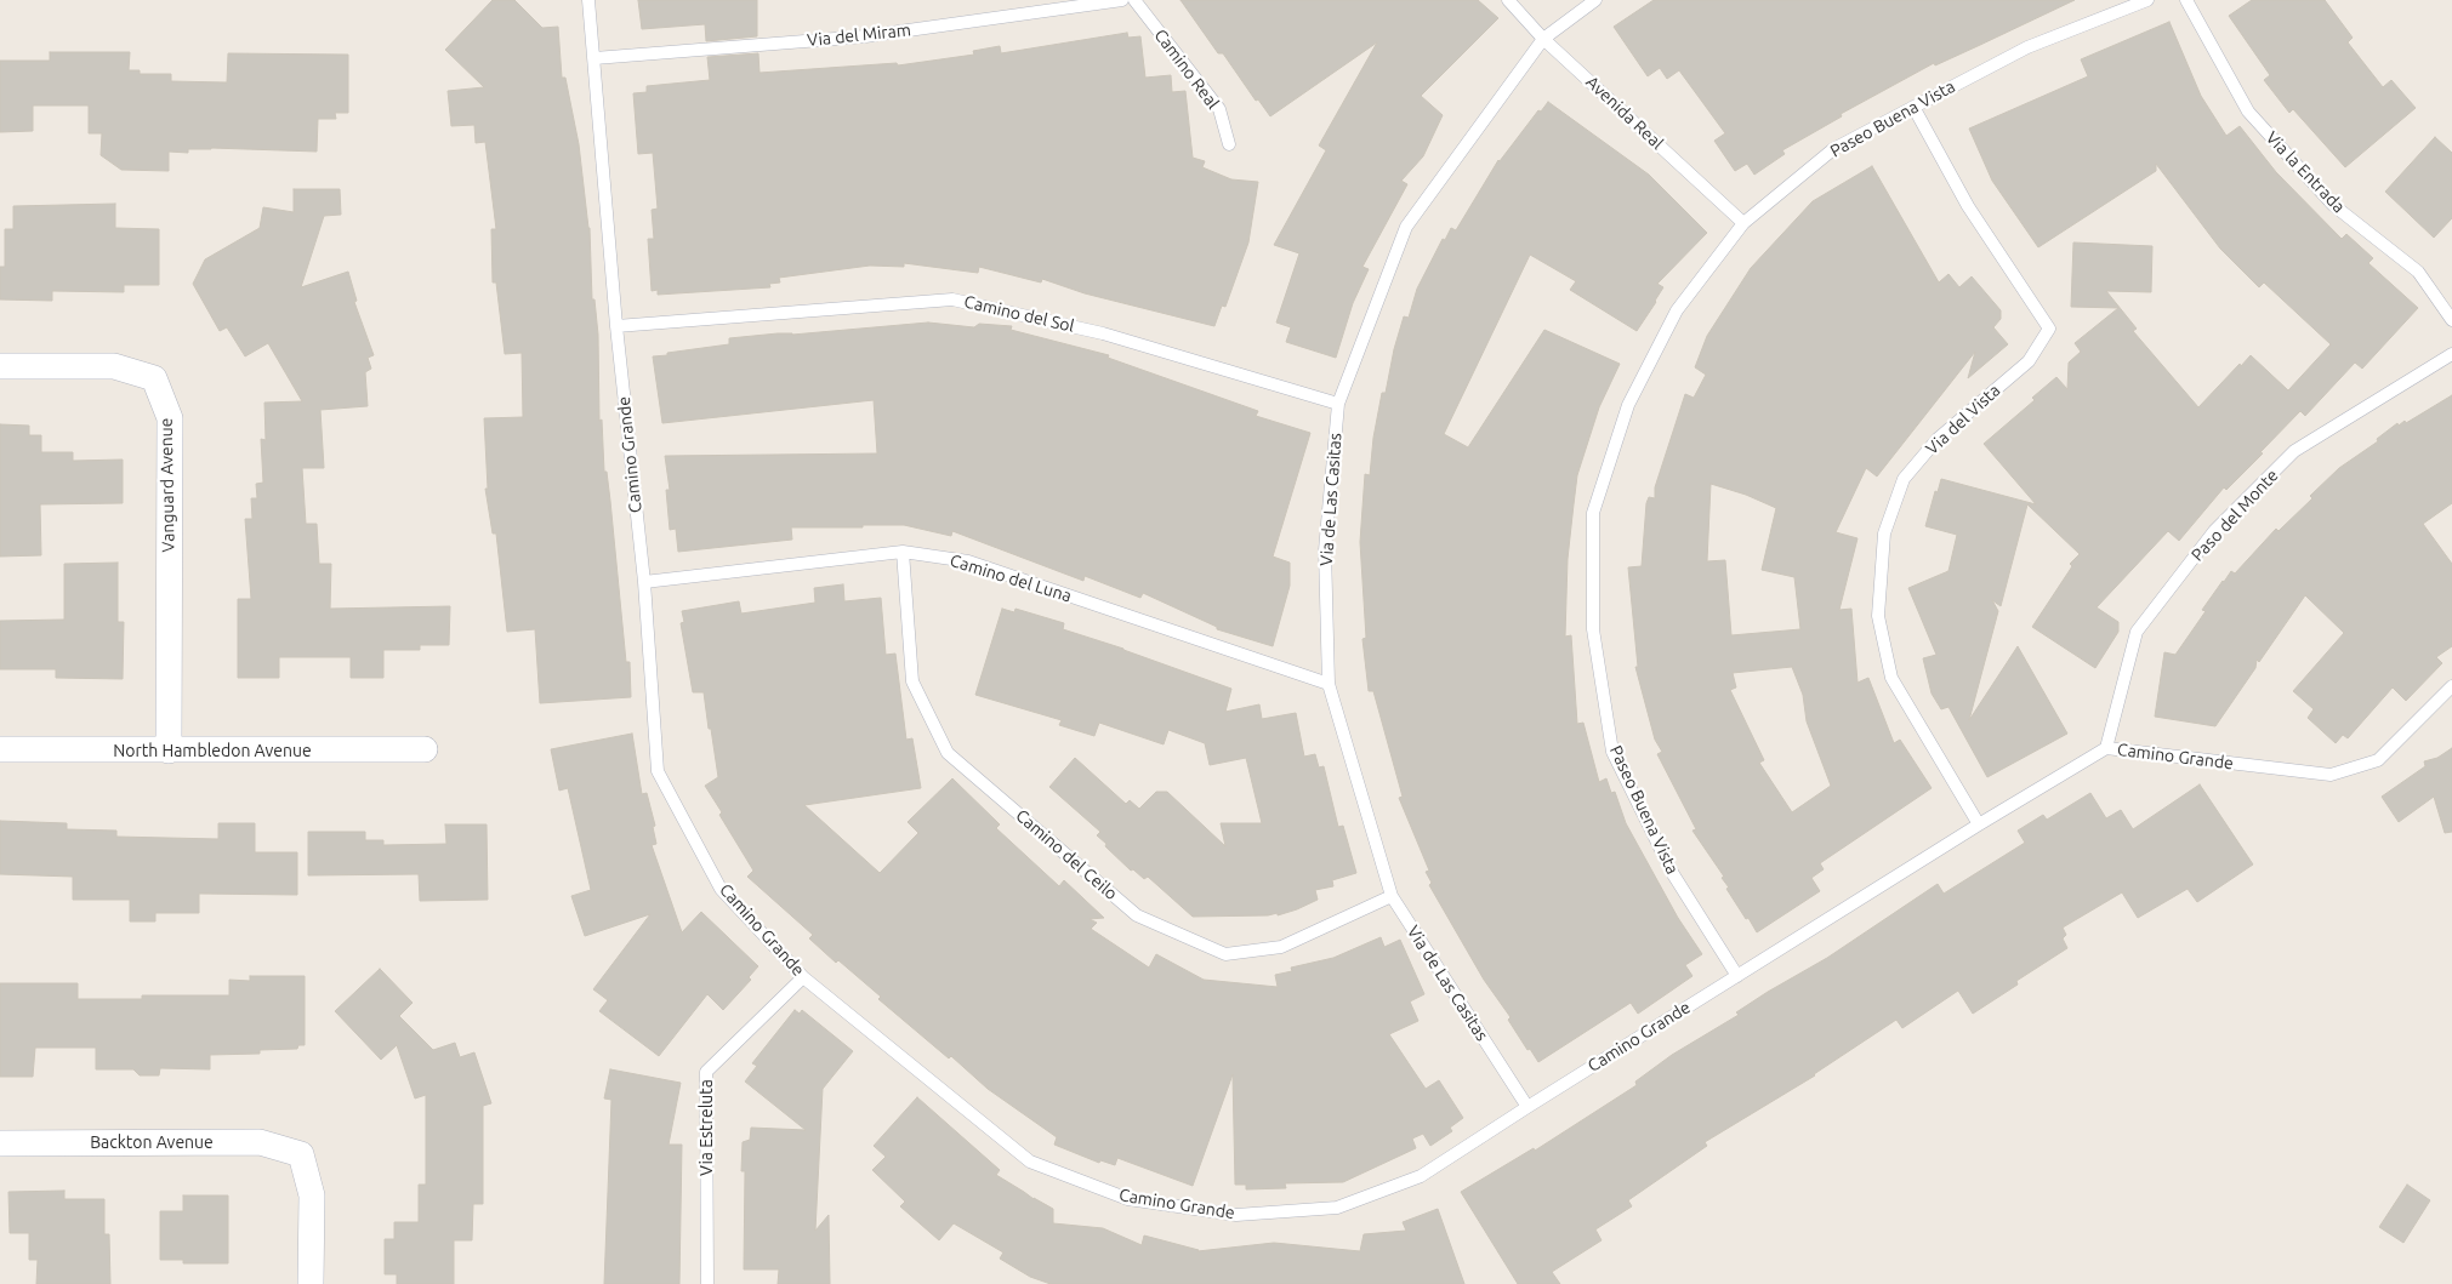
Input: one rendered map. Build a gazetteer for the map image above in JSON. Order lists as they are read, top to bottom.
{
  "streets": {
    "street": ["Vanguard Avenue", "North Hambledon Avenue", "Backton Avenue"],
    "lane": [
      "Via del Miram",
      "Camino Real",
      "Avenida Real",
      "Paseo Buena Vista",
      "Via la Entrada",
      "Camino del Sol",
      "Via del Vista",
      "Camino Grande",
      "Via de Las Casitas",
      "Paso del Monte",
      "Camino del Luna",
      "Camino del Ceilo",
      "Via Estreluta"
    ]
  },
  "crossings": [
    ["Via del Miram", "Camino Grande"],
    ["Avenida Real", "Paseo Buena Vista"],
    ["Avenida Real", "Via de Las Casitas"],
    ["Paseo Buena Vista", "Via del Vista"],
    ["Paseo Buena Vista", "Camino Grande"],
    ["Camino del Sol", "Camino Grande"],
    ["Camino del Sol", "Via de Las Casitas"],
    ["Via del Vista", "Camino Grande"],
    ["Camino Grande", "Via de Las Casitas"],
    ["Camino Grande", "Paso del Monte"],
    ["Camino Grande", "Camino del Luna"],
    ["Camino Grande", "Via Estreluta"],
    ["Vanguard Avenue", "North Hambledon Avenue"],
    ["Via de Las Casitas", "Camino del Luna"],
    ["Via de Las Casitas", "Camino del Ceilo"],
    ["Camino del Luna", "Camino del Ceilo"]
  ]
}
